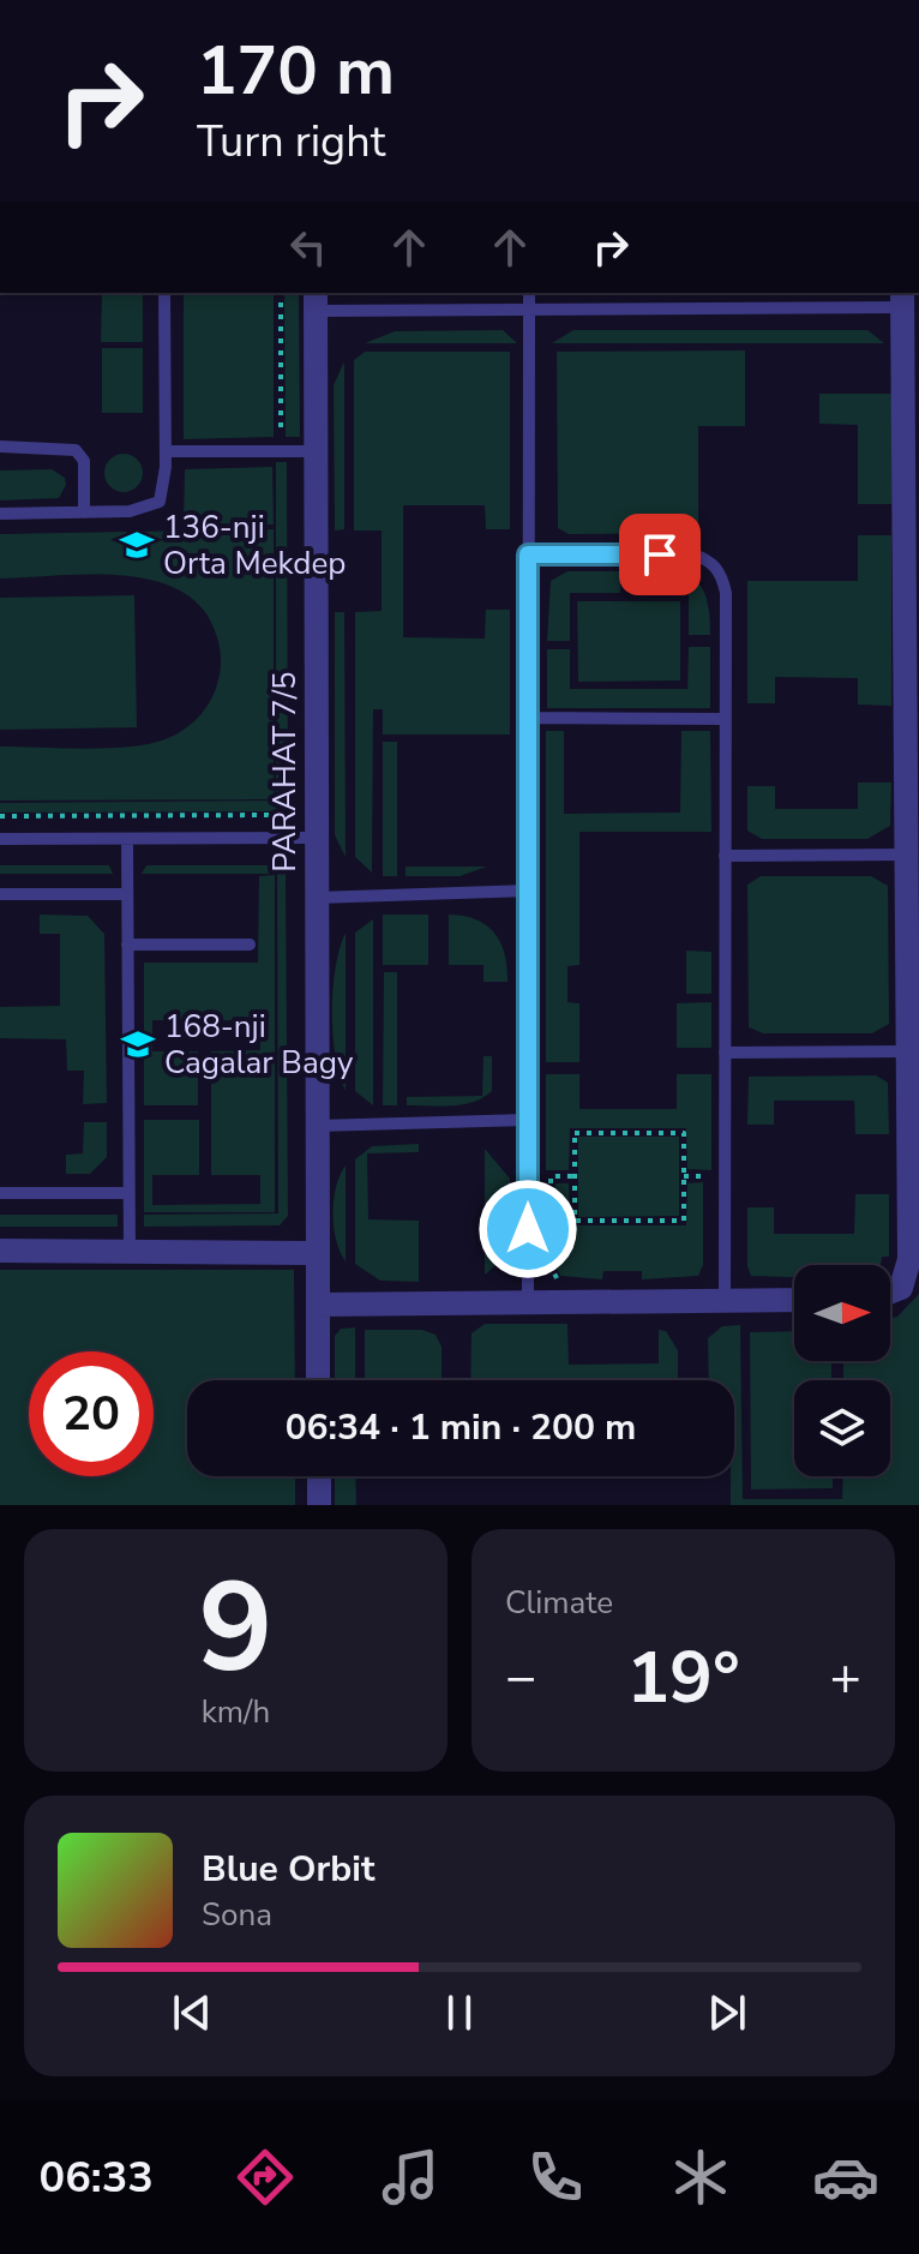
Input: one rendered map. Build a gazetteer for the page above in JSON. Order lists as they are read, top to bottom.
{
  "streets": {
    "street": ["PARAHAT 7/5"]
  },
  "places": {
    "school or university": ["136-nji Orta Mekdep", "168-nji Cagalar Bagy"]
  },
  "north": "right",
  "page": {
    "turn": ["170 m", "Turn right"],
    "limit": "20",
    "trip": "06:34 · 1 min · 200 m",
    "tile": [
      ["9", "km/h"],
      "Climate"
    ],
    "heat": ["−", "19°", "+"],
    "song": ["Blue Orbit", "Sona"],
    "tabs": "06:33"
  }
}
